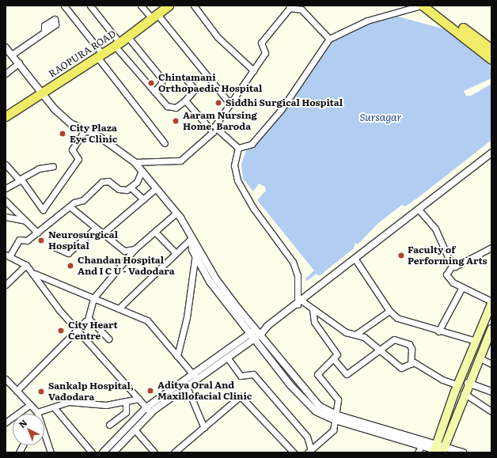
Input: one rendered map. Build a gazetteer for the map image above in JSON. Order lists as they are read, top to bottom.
{
  "streets": {
    "main road": ["RAOPURA ROAD"]
  },
  "water": ["Sursagar"],
  "places": [
    "Chintamani Orthopaedic Hospital",
    "Siddhi Surgical Hospital",
    "Aaram Nursing Home, Baroda",
    "City Plaza Eye Clinic",
    "Neurosurgical Hospital",
    "Faculty of Performing Arts",
    "Chandan Hospital And I C U - Vadodara",
    "City Heart Centre",
    "Aditya Oral And Maxillofacial Clinic",
    "Sankalp Hospital, Vadodara"
  ],
  "north": "top left"
}
